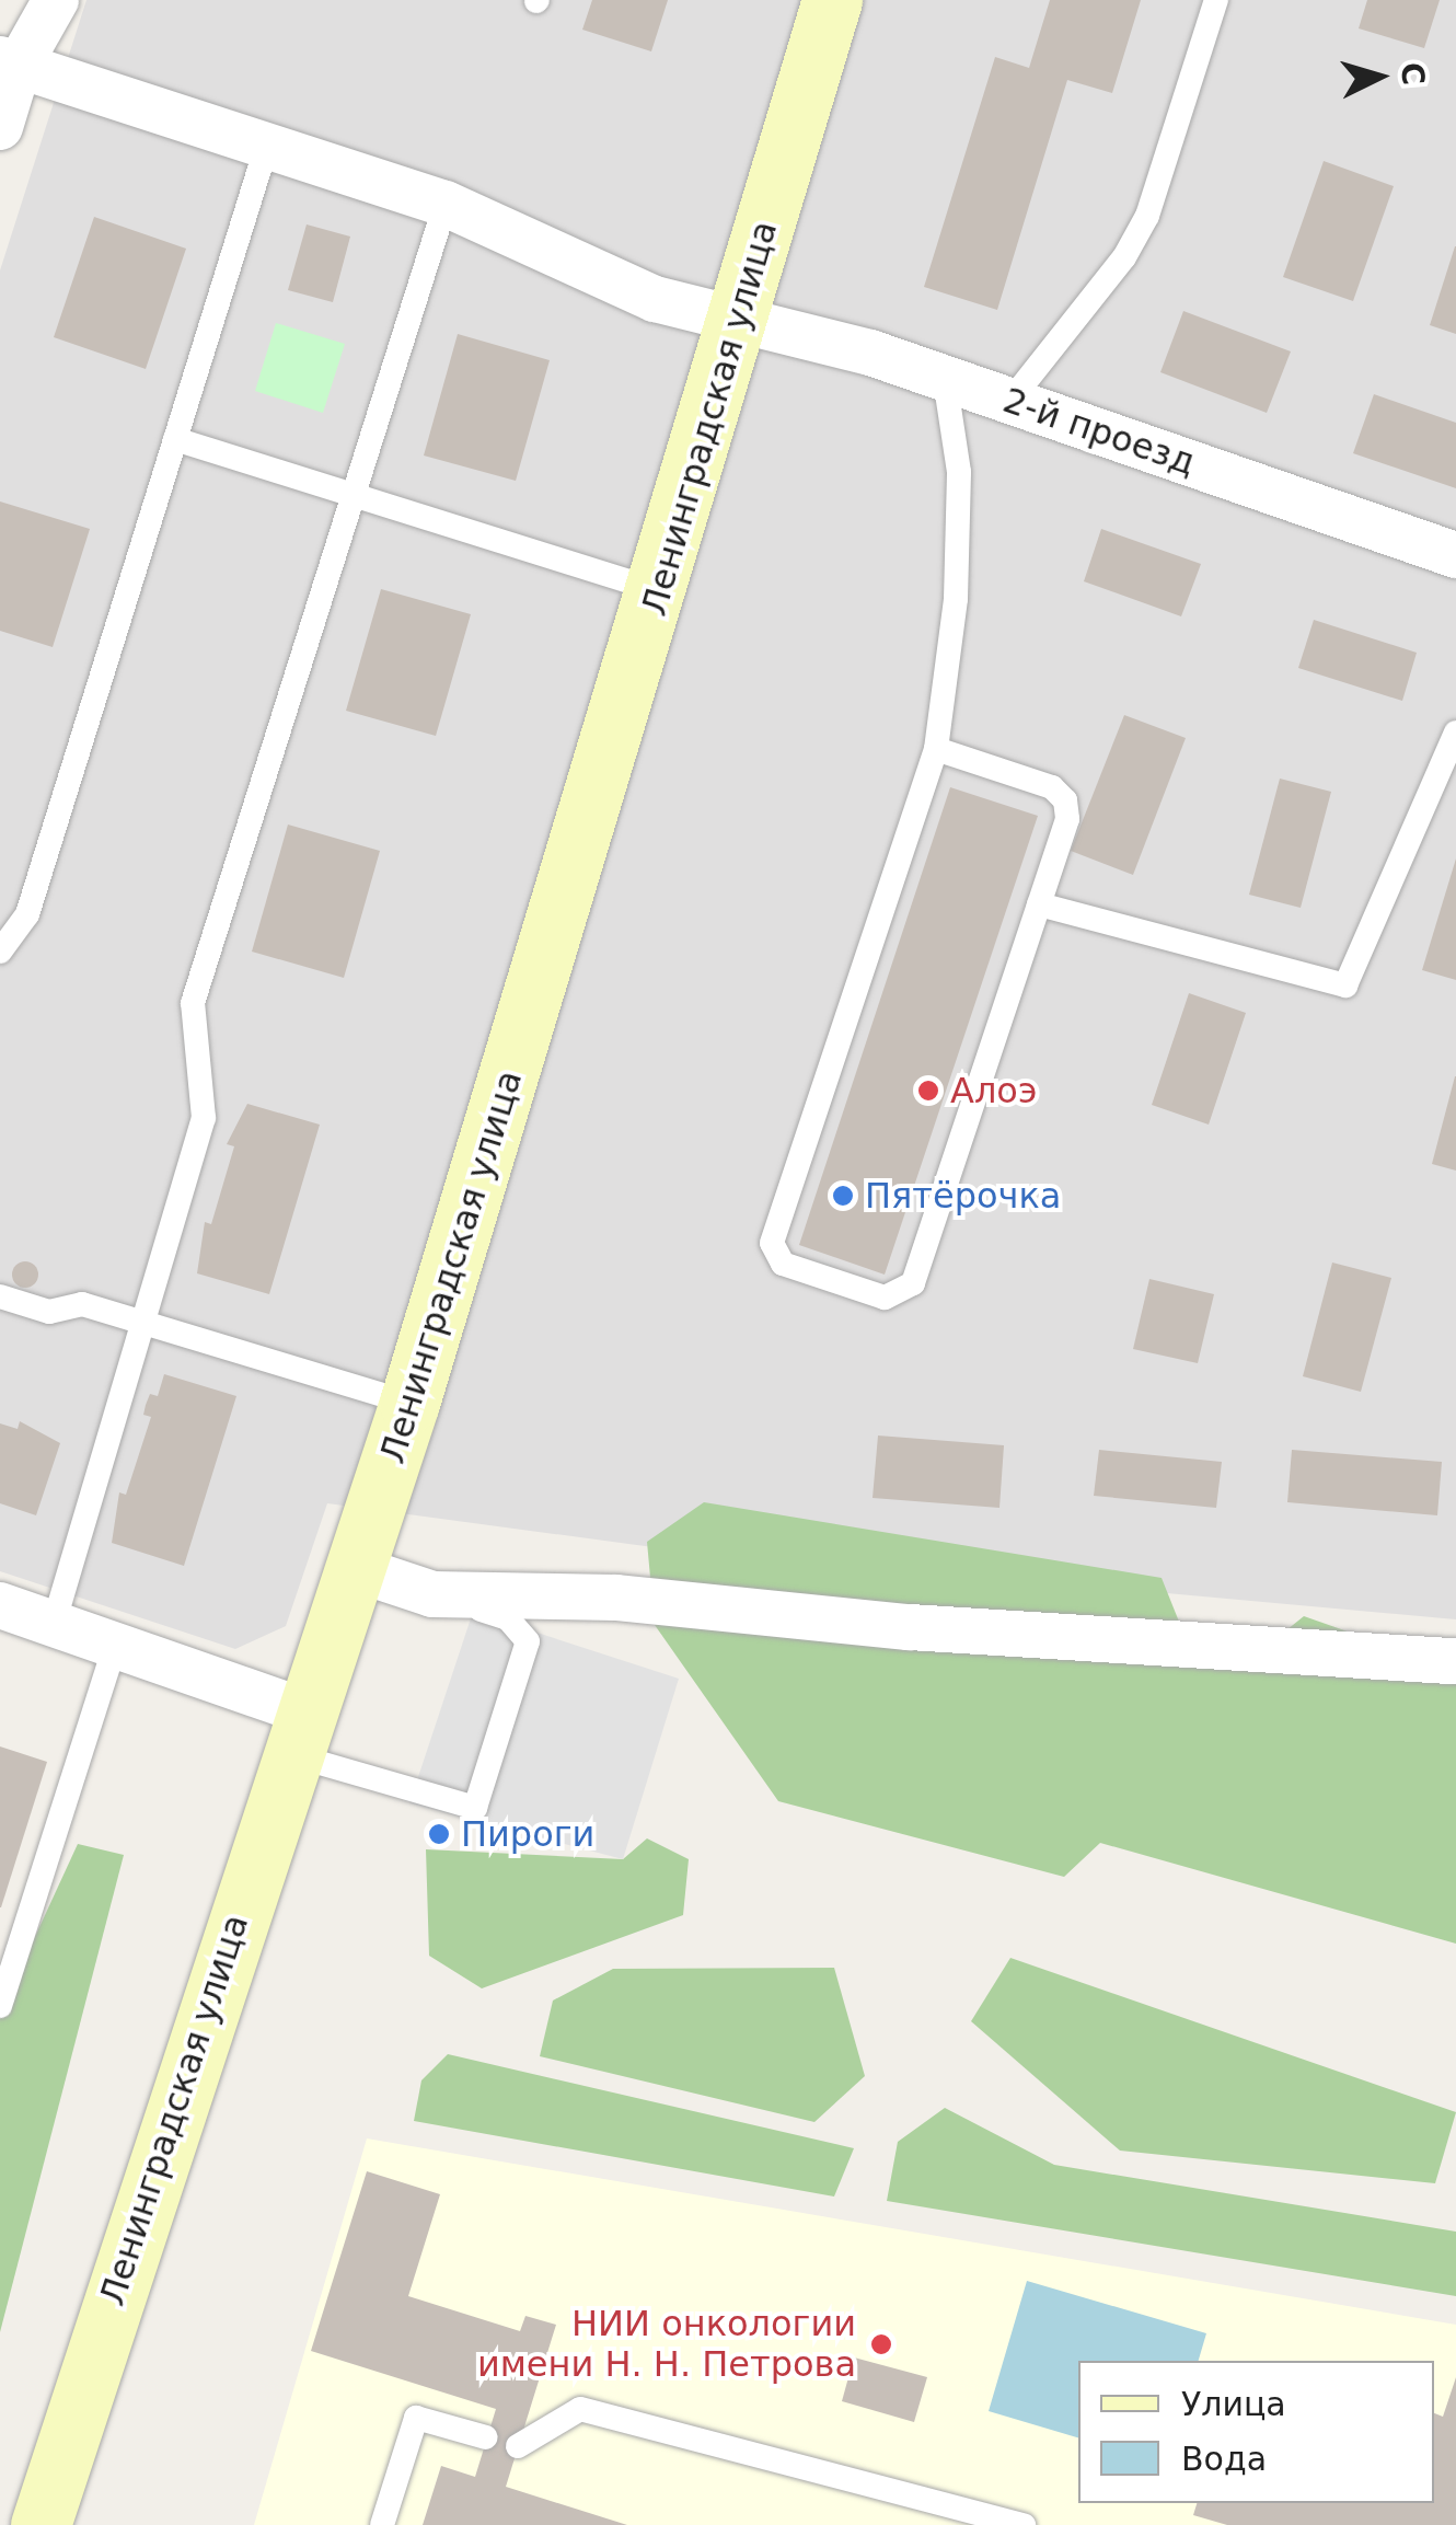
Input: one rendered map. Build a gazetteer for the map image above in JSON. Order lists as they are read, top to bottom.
{
  "streets": {
    "main road": ["Ленинградская улица"],
    "street": ["2-й проезд"]
  },
  "crossings": [
    ["Ленинградская улица", "2-й проезд"]
  ],
  "places": [
    "Алоэ",
    "Пятёрочка",
    "Пироги",
    "НИИ онкологии имени Н. Н. Петрова"
  ],
  "legend": ["Улица", "Вода"],
  "north": "right"
}
